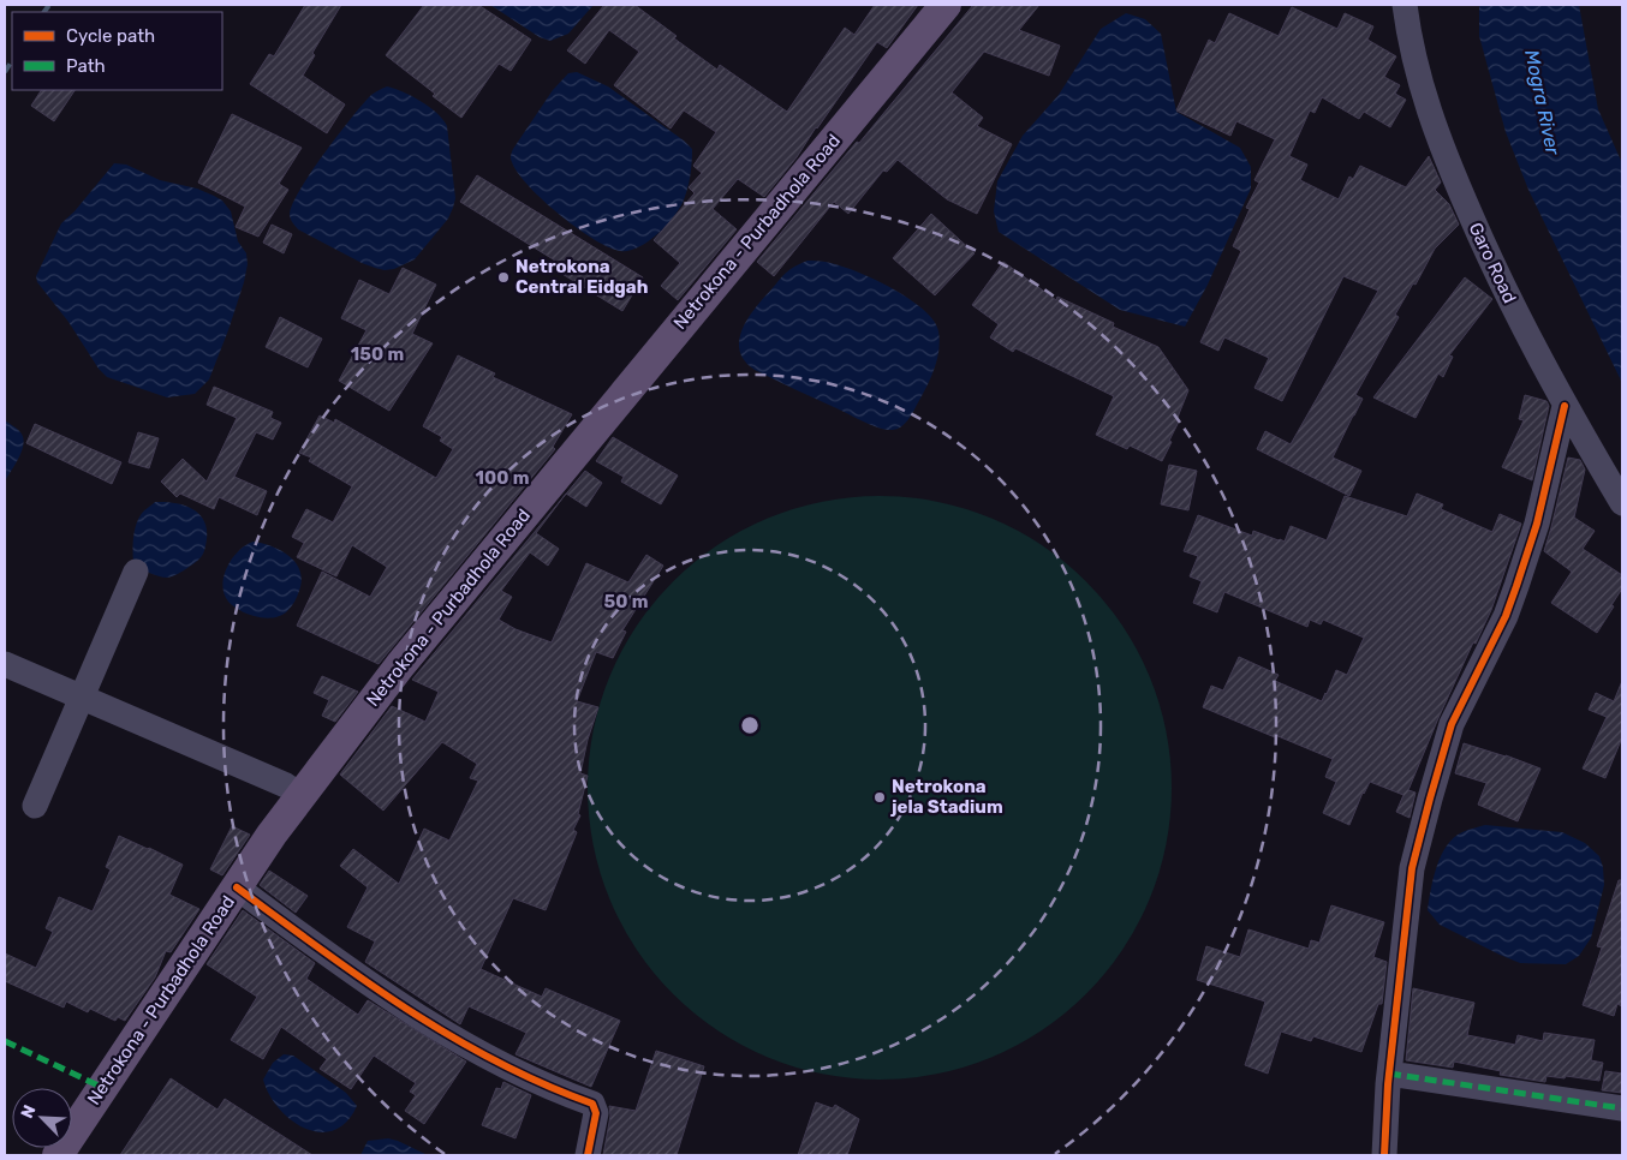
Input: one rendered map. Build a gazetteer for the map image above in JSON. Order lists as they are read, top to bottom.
{
  "streets": {
    "main road": ["Netrokona - Purbadhola Road"],
    "street": ["Garo Road"]
  },
  "water": ["Mogra River"],
  "places": ["Netrokona Central Eidgah", "Netrokona jela Stadium"],
  "legend": ["Cycle path", "Path"],
  "north": "top left",
  "rings": ["150 m", "100 m", "50 m"]
}
